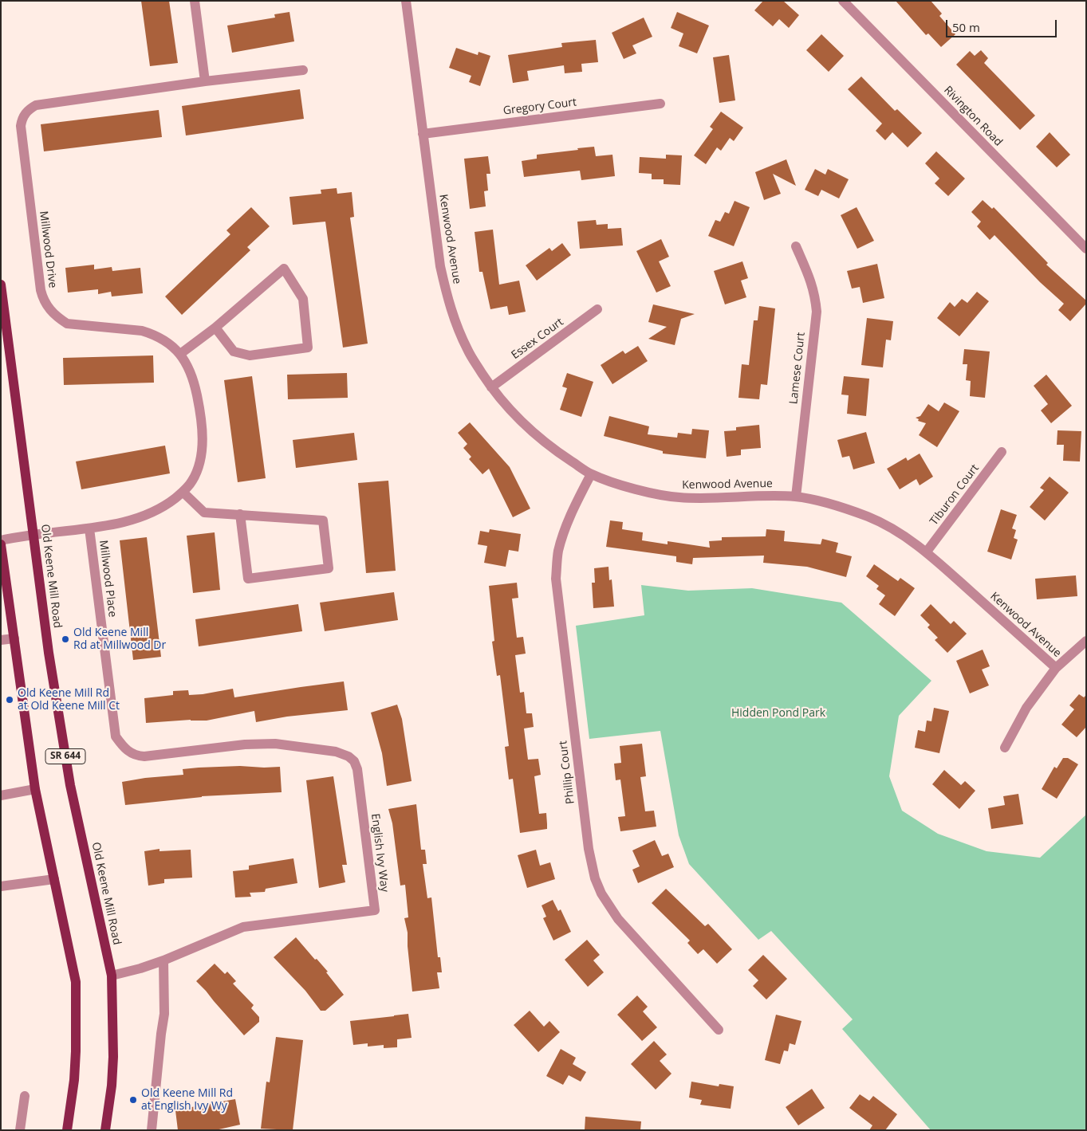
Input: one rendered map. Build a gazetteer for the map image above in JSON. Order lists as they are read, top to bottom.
{
  "streets": {
    "main road": ["Old Keene Mill Road", "SR 644"],
    "street": [
      "Gregory Court",
      "Rivington Road",
      "Kenwood Avenue",
      "Millwood Drive",
      "Essex Court",
      "Lamese Court",
      "Tiburon Court",
      "Millwood Place",
      "Phillip Court",
      "English Ivy Way"
    ]
  },
  "crossings": [
    ["Gregory Court", "Kenwood Avenue"],
    ["Kenwood Avenue", "Essex Court"],
    ["Kenwood Avenue", "Lamese Court"],
    ["Kenwood Avenue", "Tiburon Court"],
    ["Kenwood Avenue", "Phillip Court"],
    ["Millwood Drive", "Old Keene Mill Road"],
    ["Millwood Drive", "Millwood Place"],
    ["Old Keene Mill Road", "English Ivy Way"],
    ["Millwood Place", "English Ivy Way"]
  ],
  "parks": ["Hidden Pond Park"],
  "places": ["Old Keene Mill Rd at Millwood Dr", "Old Keene Mill Rd at Old Keene Mill Ct", "Old Keene Mill Rd at English Ivy Wy"],
  "scale_bar": "50 m"
}
